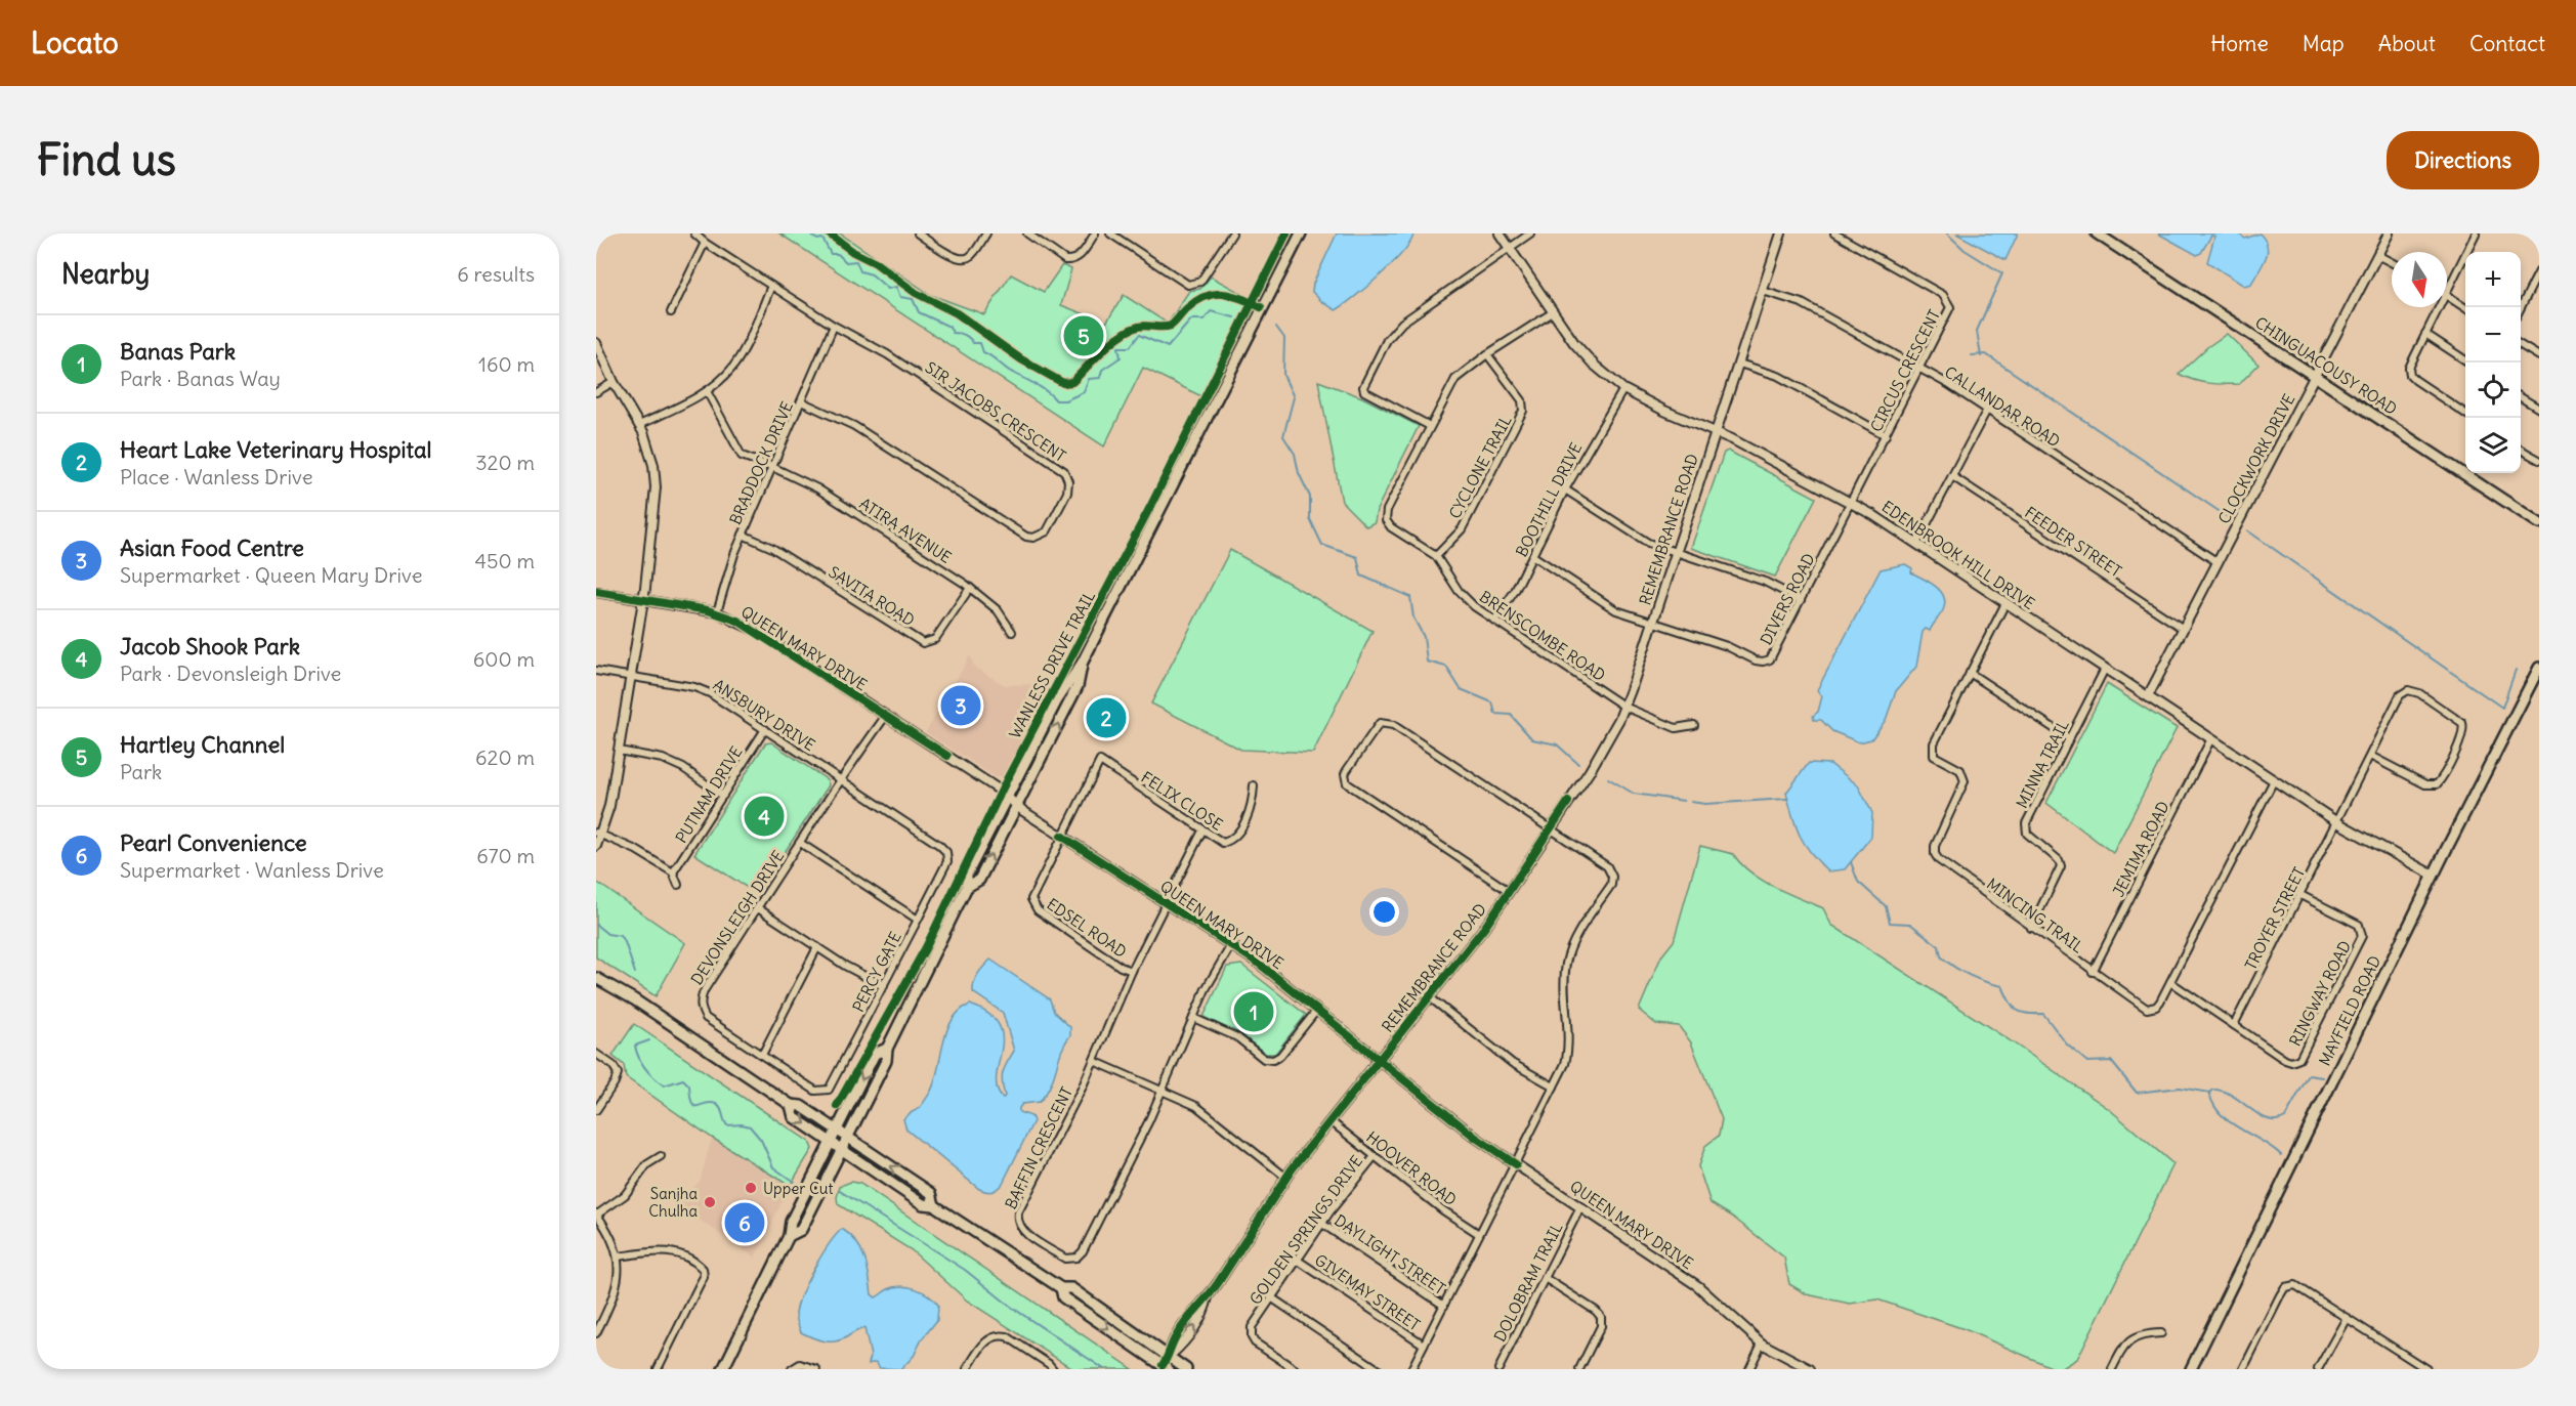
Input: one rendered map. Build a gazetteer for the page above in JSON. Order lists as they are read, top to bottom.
{
  "streets": {
    "main road": ["CHINGUACOUSY ROAD", "MAYFIELD ROAD"],
    "street": [
      "CIRCUS CRESCENT",
      "CALLANDAR ROAD",
      "SIR JACOBS CRESCENT",
      "CLOCKWORK DRIVE",
      "BRADDOCK DRIVE",
      "CYCLONE TRAIL",
      "BOOTHILL DRIVE",
      "REMEMBRANCE ROAD",
      "ATIRA AVENUE",
      "FEEDER STREET",
      "EDENBROOK HILL DRIVE",
      "SAVITA ROAD",
      "DIVERS ROAD",
      "BRENSCOMBE ROAD",
      "QUEEN MARY DRIVE",
      "ANSBURY DRIVE",
      "MINNA TRAIL",
      "PUTNAM DRIVE",
      "FELIX CLOSE",
      "JEMIMA ROAD",
      "MINCING TRAIL",
      "DEVONSLEIGH DRIVE",
      "TROYER STREET",
      "EDSEL ROAD",
      "PERCY GATE",
      "RINGWAY ROAD",
      "BAFFIN CRESCENT",
      "HOOVER ROAD",
      "GOLDEN SPRINGS DRIVE",
      "DAYLIGHT STREET",
      "DOLOBRAM TRAIL",
      "GIVEMAY STREET"
    ],
    "cycle path": ["WANLESS DRIVE TRAIL"]
  },
  "crossings": [
    ["CHINGUACOUSY ROAD", "CLOCKWORK DRIVE"],
    ["CIRCUS CRESCENT", "CALLANDAR ROAD"],
    ["CIRCUS CRESCENT", "EDENBROOK HILL DRIVE"],
    ["CIRCUS CRESCENT", "DIVERS ROAD"],
    ["CALLANDAR ROAD", "CLOCKWORK DRIVE"],
    ["CALLANDAR ROAD", "REMEMBRANCE ROAD"],
    ["SIR JACOBS CRESCENT", "BRADDOCK DRIVE"],
    ["CLOCKWORK DRIVE", "FEEDER STREET"],
    ["CLOCKWORK DRIVE", "EDENBROOK HILL DRIVE"],
    ["BRADDOCK DRIVE", "ATIRA AVENUE"],
    ["BRADDOCK DRIVE", "SAVITA ROAD"],
    ["BRADDOCK DRIVE", "QUEEN MARY DRIVE"],
    ["CYCLONE TRAIL", "BRENSCOMBE ROAD"],
    ["BOOTHILL DRIVE", "EDENBROOK HILL DRIVE"],
    ["BOOTHILL DRIVE", "DIVERS ROAD"],
    ["BOOTHILL DRIVE", "BRENSCOMBE ROAD"],
    ["REMEMBRANCE ROAD", "EDENBROOK HILL DRIVE"],
    ["REMEMBRANCE ROAD", "DIVERS ROAD"],
    ["REMEMBRANCE ROAD", "BRENSCOMBE ROAD"],
    ["REMEMBRANCE ROAD", "QUEEN MARY DRIVE"],
    ["REMEMBRANCE ROAD", "HOOVER ROAD"],
    ["ATIRA AVENUE", "SAVITA ROAD"],
    ["EDENBROOK HILL DRIVE", "DIVERS ROAD"],
    ["EDENBROOK HILL DRIVE", "BRENSCOMBE ROAD"],
    ["EDENBROOK HILL DRIVE", "MINNA TRAIL"],
    ["EDENBROOK HILL DRIVE", "JEMIMA ROAD"],
    ["EDENBROOK HILL DRIVE", "MINCING TRAIL"],
    ["EDENBROOK HILL DRIVE", "TROYER STREET"],
    ["EDENBROOK HILL DRIVE", "MAYFIELD ROAD"],
    ["QUEEN MARY DRIVE", "FELIX CLOSE"],
    ["QUEEN MARY DRIVE", "DEVONSLEIGH DRIVE"],
    ["QUEEN MARY DRIVE", "EDSEL ROAD"],
    ["QUEEN MARY DRIVE", "BAFFIN CRESCENT"],
    ["QUEEN MARY DRIVE", "DOLOBRAM TRAIL"],
    ["ANSBURY DRIVE", "PUTNAM DRIVE"],
    ["ANSBURY DRIVE", "DEVONSLEIGH DRIVE"],
    ["ANSBURY DRIVE", "PERCY GATE"],
    ["MINNA TRAIL", "MINCING TRAIL"],
    ["FELIX CLOSE", "EDSEL ROAD"],
    ["FELIX CLOSE", "BAFFIN CRESCENT"],
    ["JEMIMA ROAD", "MINCING TRAIL"],
    ["MINCING TRAIL", "RINGWAY ROAD"],
    ["DEVONSLEIGH DRIVE", "PERCY GATE"],
    ["TROYER STREET", "RINGWAY ROAD"],
    ["EDSEL ROAD", "BAFFIN CRESCENT"],
    ["HOOVER ROAD", "GOLDEN SPRINGS DRIVE"],
    ["GOLDEN SPRINGS DRIVE", "DAYLIGHT STREET"],
    ["GOLDEN SPRINGS DRIVE", "GIVEMAY STREET"]
  ],
  "places": ["Upper Cut", "Sanjha Chulha"],
  "north": "bottom",
  "page": {
    "header": "Locato",
    "nav": [
      "Home",
      "Map",
      "About",
      "Contact"
    ],
    "buttons": "Directions",
    "title": "Find us",
    "heading": ["Nearby", "6 results"],
    "map_buttons": ["+", "−"],
    "list": [
      {
        "mark": "1",
        "name": "Banas Park",
        "note": "Park · Banas Way",
        "value": "160 m"
      },
      {
        "mark": "2",
        "name": "Heart Lake Veterinary Hospital",
        "note": "Place · Wanless Drive",
        "value": "320 m"
      },
      {
        "mark": "3",
        "name": "Asian Food Centre",
        "note": "Supermarket · Queen Mary Drive",
        "value": "450 m"
      },
      {
        "mark": "4",
        "name": "Jacob Shook Park",
        "note": "Park · Devonsleigh Drive",
        "value": "600 m"
      },
      {
        "mark": "5",
        "name": "Hartley Channel",
        "note": "Park",
        "value": "620 m"
      },
      {
        "mark": "6",
        "name": "Pearl Convenience",
        "note": "Supermarket · Wanless Drive",
        "value": "670 m"
      }
    ],
    "pins": [
      "5",
      "3",
      "2",
      "4",
      "1",
      "6"
    ]
  }
}
